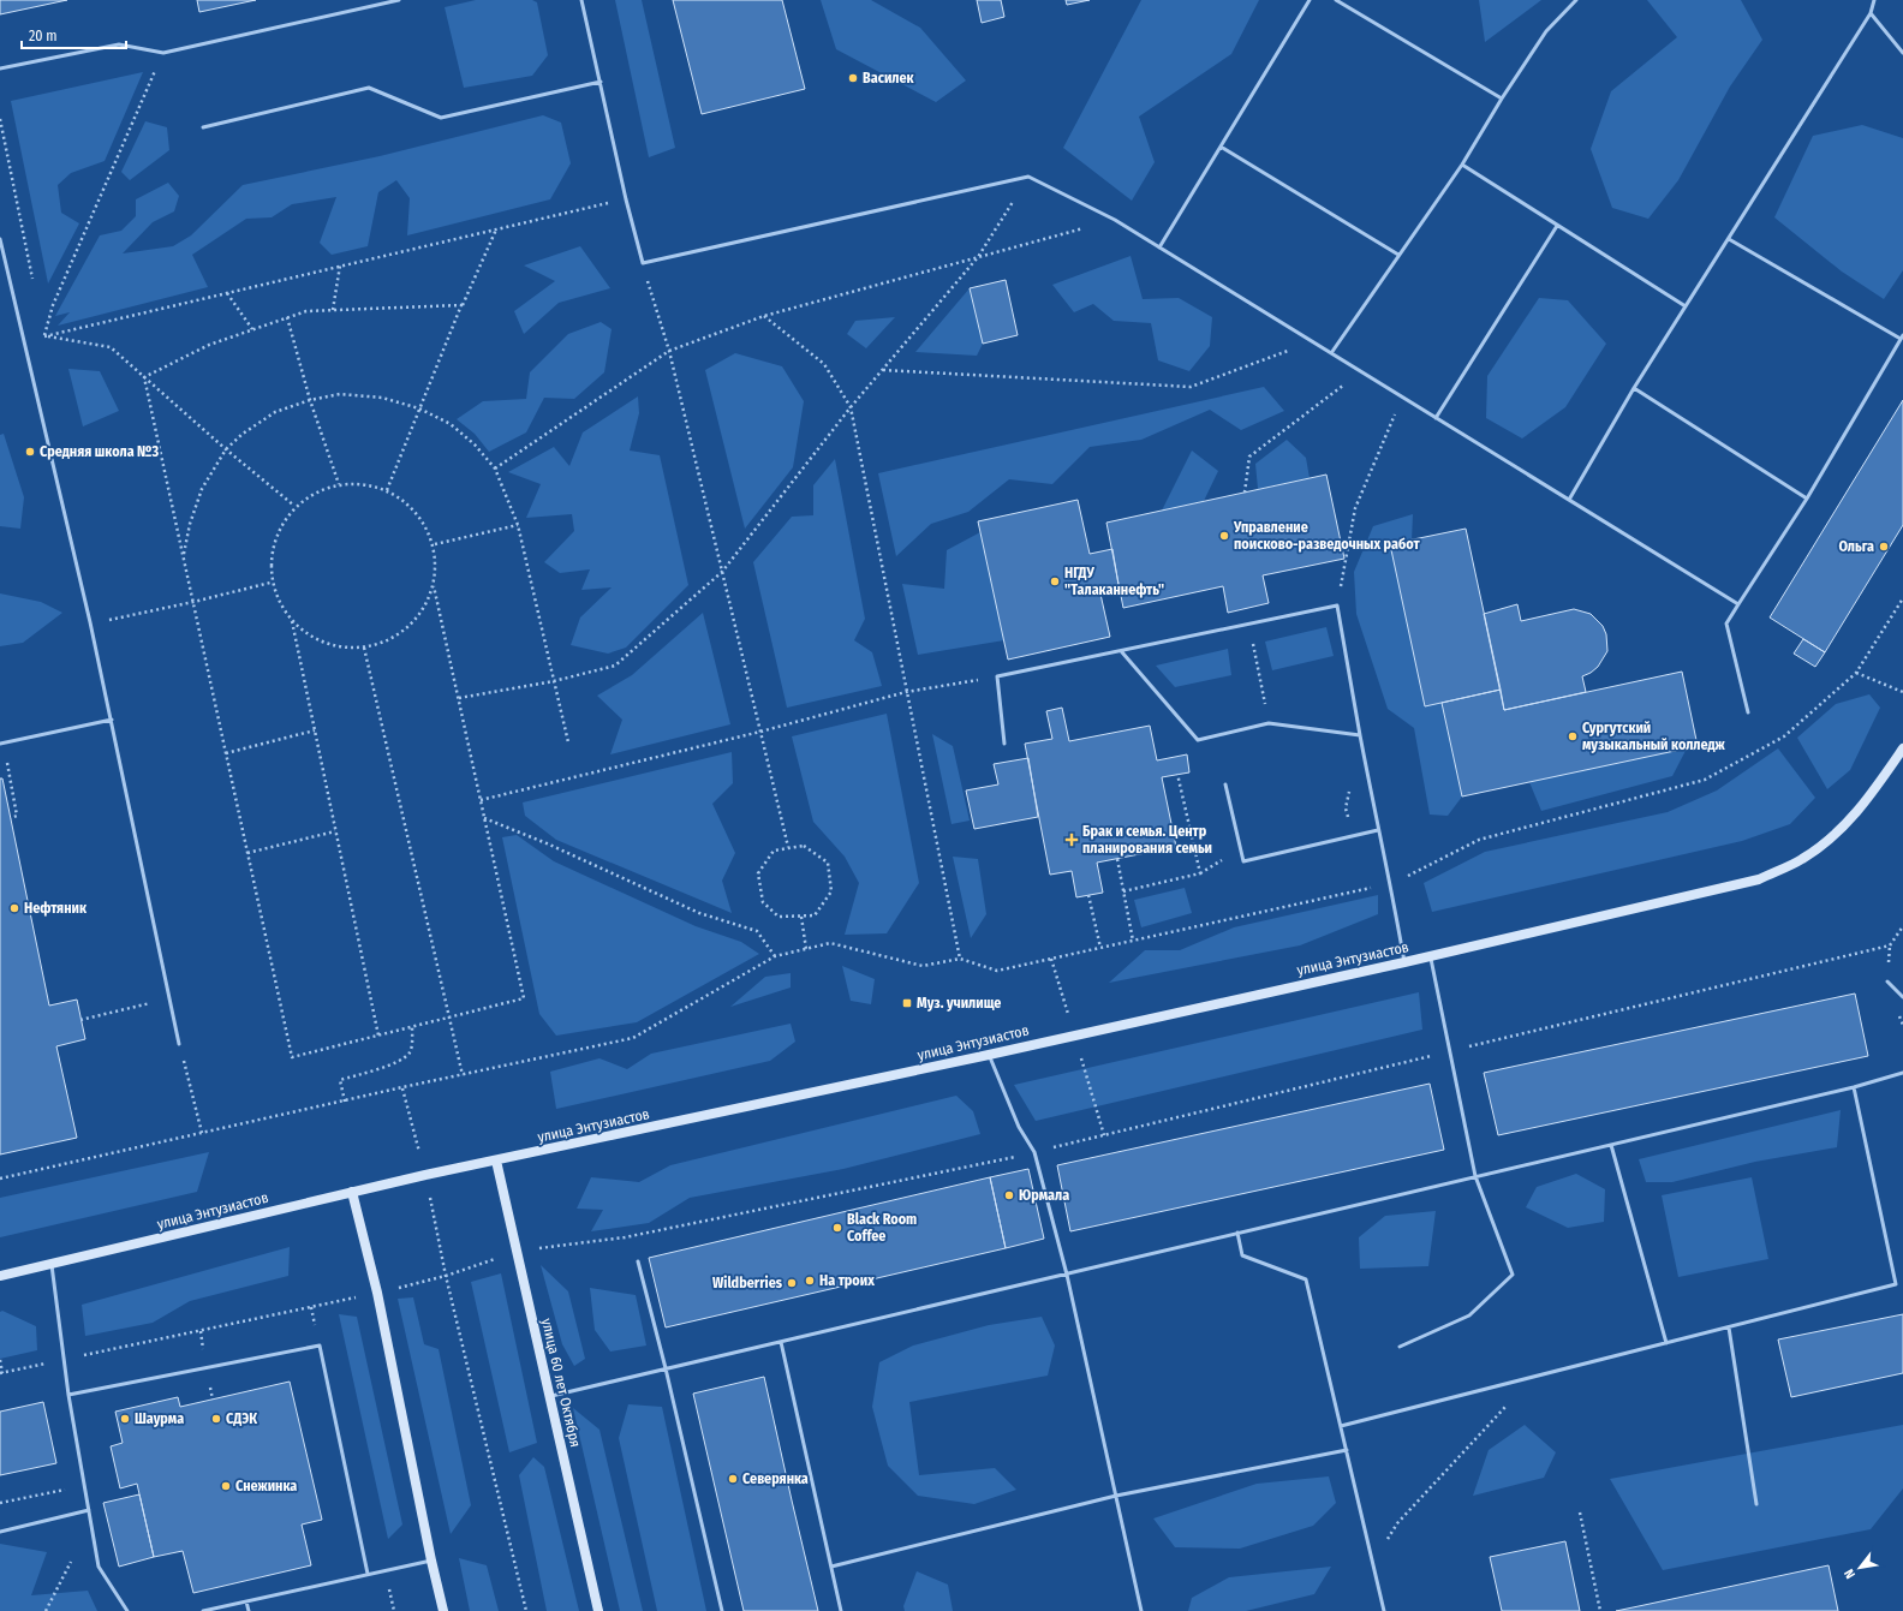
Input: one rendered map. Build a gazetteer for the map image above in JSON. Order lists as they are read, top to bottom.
{
  "streets": {
    "main road": ["улица Энтузиастов", "улица 60 лет Октября"]
  },
  "crossings": [
    ["улица Энтузиастов", "улица 60 лет Октября"]
  ],
  "places": {
    "other": [
      "Василек",
      "Средняя школа №3",
      "Управление поисково-разведочных работ",
      "Ольга",
      "НГДУ \"Талаканнефть\"",
      "Сургутский музыкальный колледж",
      "Нефтяник",
      "Юрмала",
      "Black Room Coffee",
      "На троих",
      "Wildberries",
      "Шаурма",
      "СДЭК",
      "Северянка",
      "Снежинка"
    ],
    "health": ["Брак и семья. Центр планирования семьи"],
    "transit": ["Муз. училище"]
  },
  "scale_bar": "20 m",
  "north": "bottom left"
}
